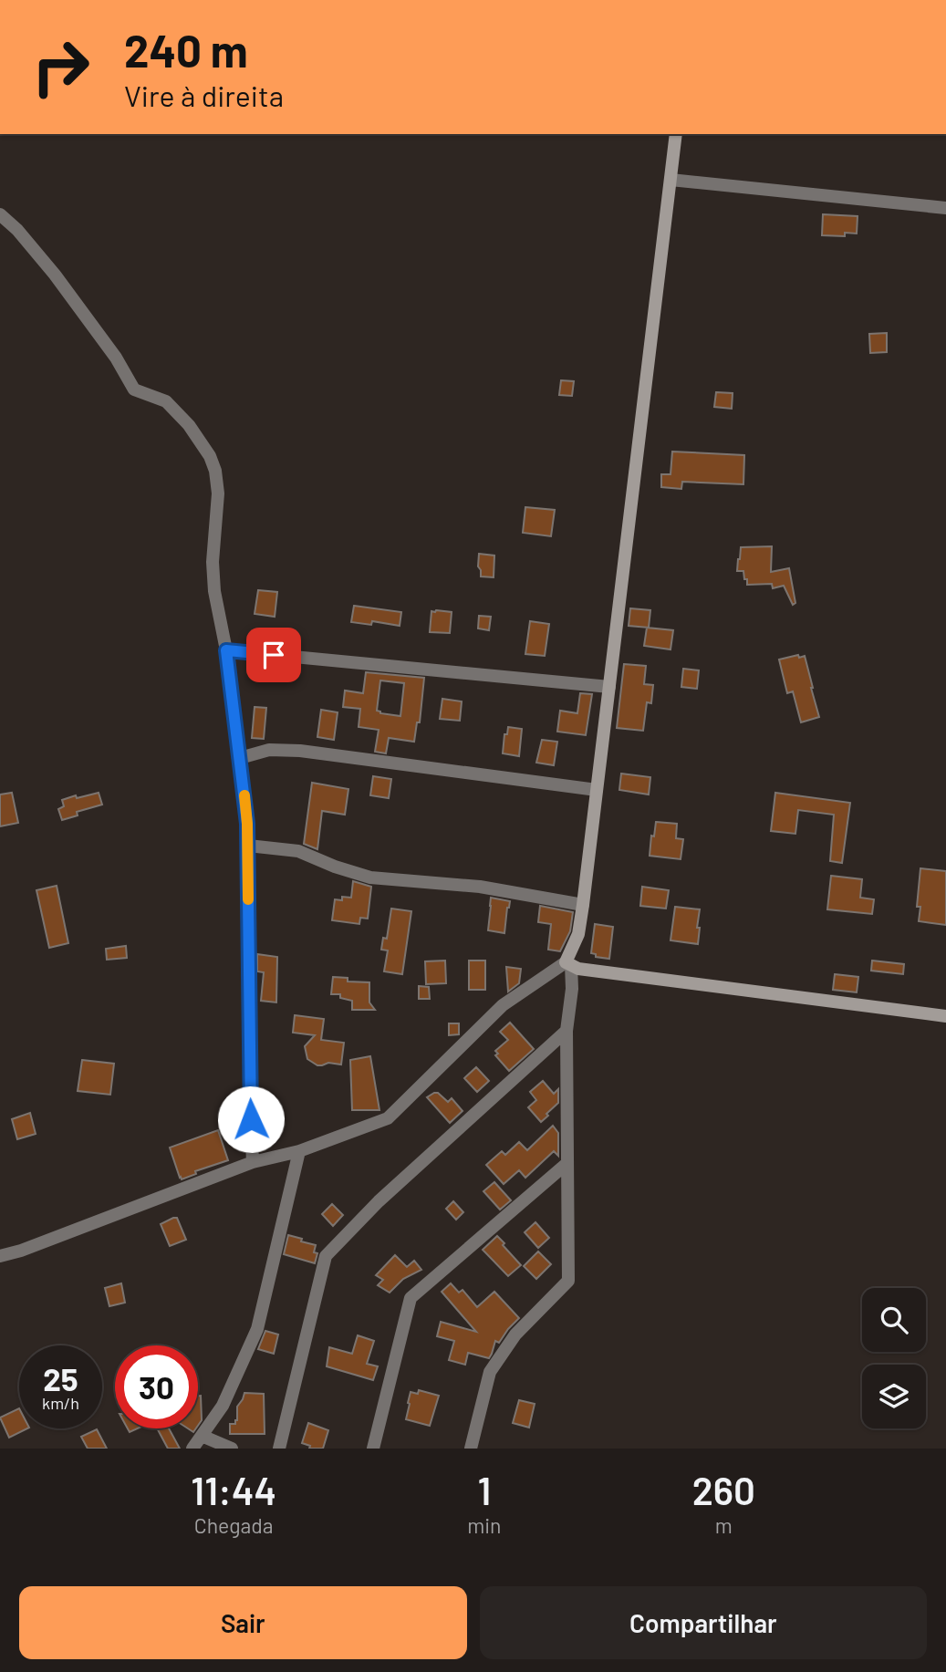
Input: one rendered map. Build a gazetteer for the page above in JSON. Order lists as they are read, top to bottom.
{
  "page": {
    "turn": ["240 m", "Vire à direita"],
    "speed": "25 km/h",
    "limit": "30",
    "eta": [
      "11:44",
      "Chegada",
      "1",
      "min",
      "260",
      "m"
    ],
    "buttons": ["Sair", "Compartilhar"]
  }
}
